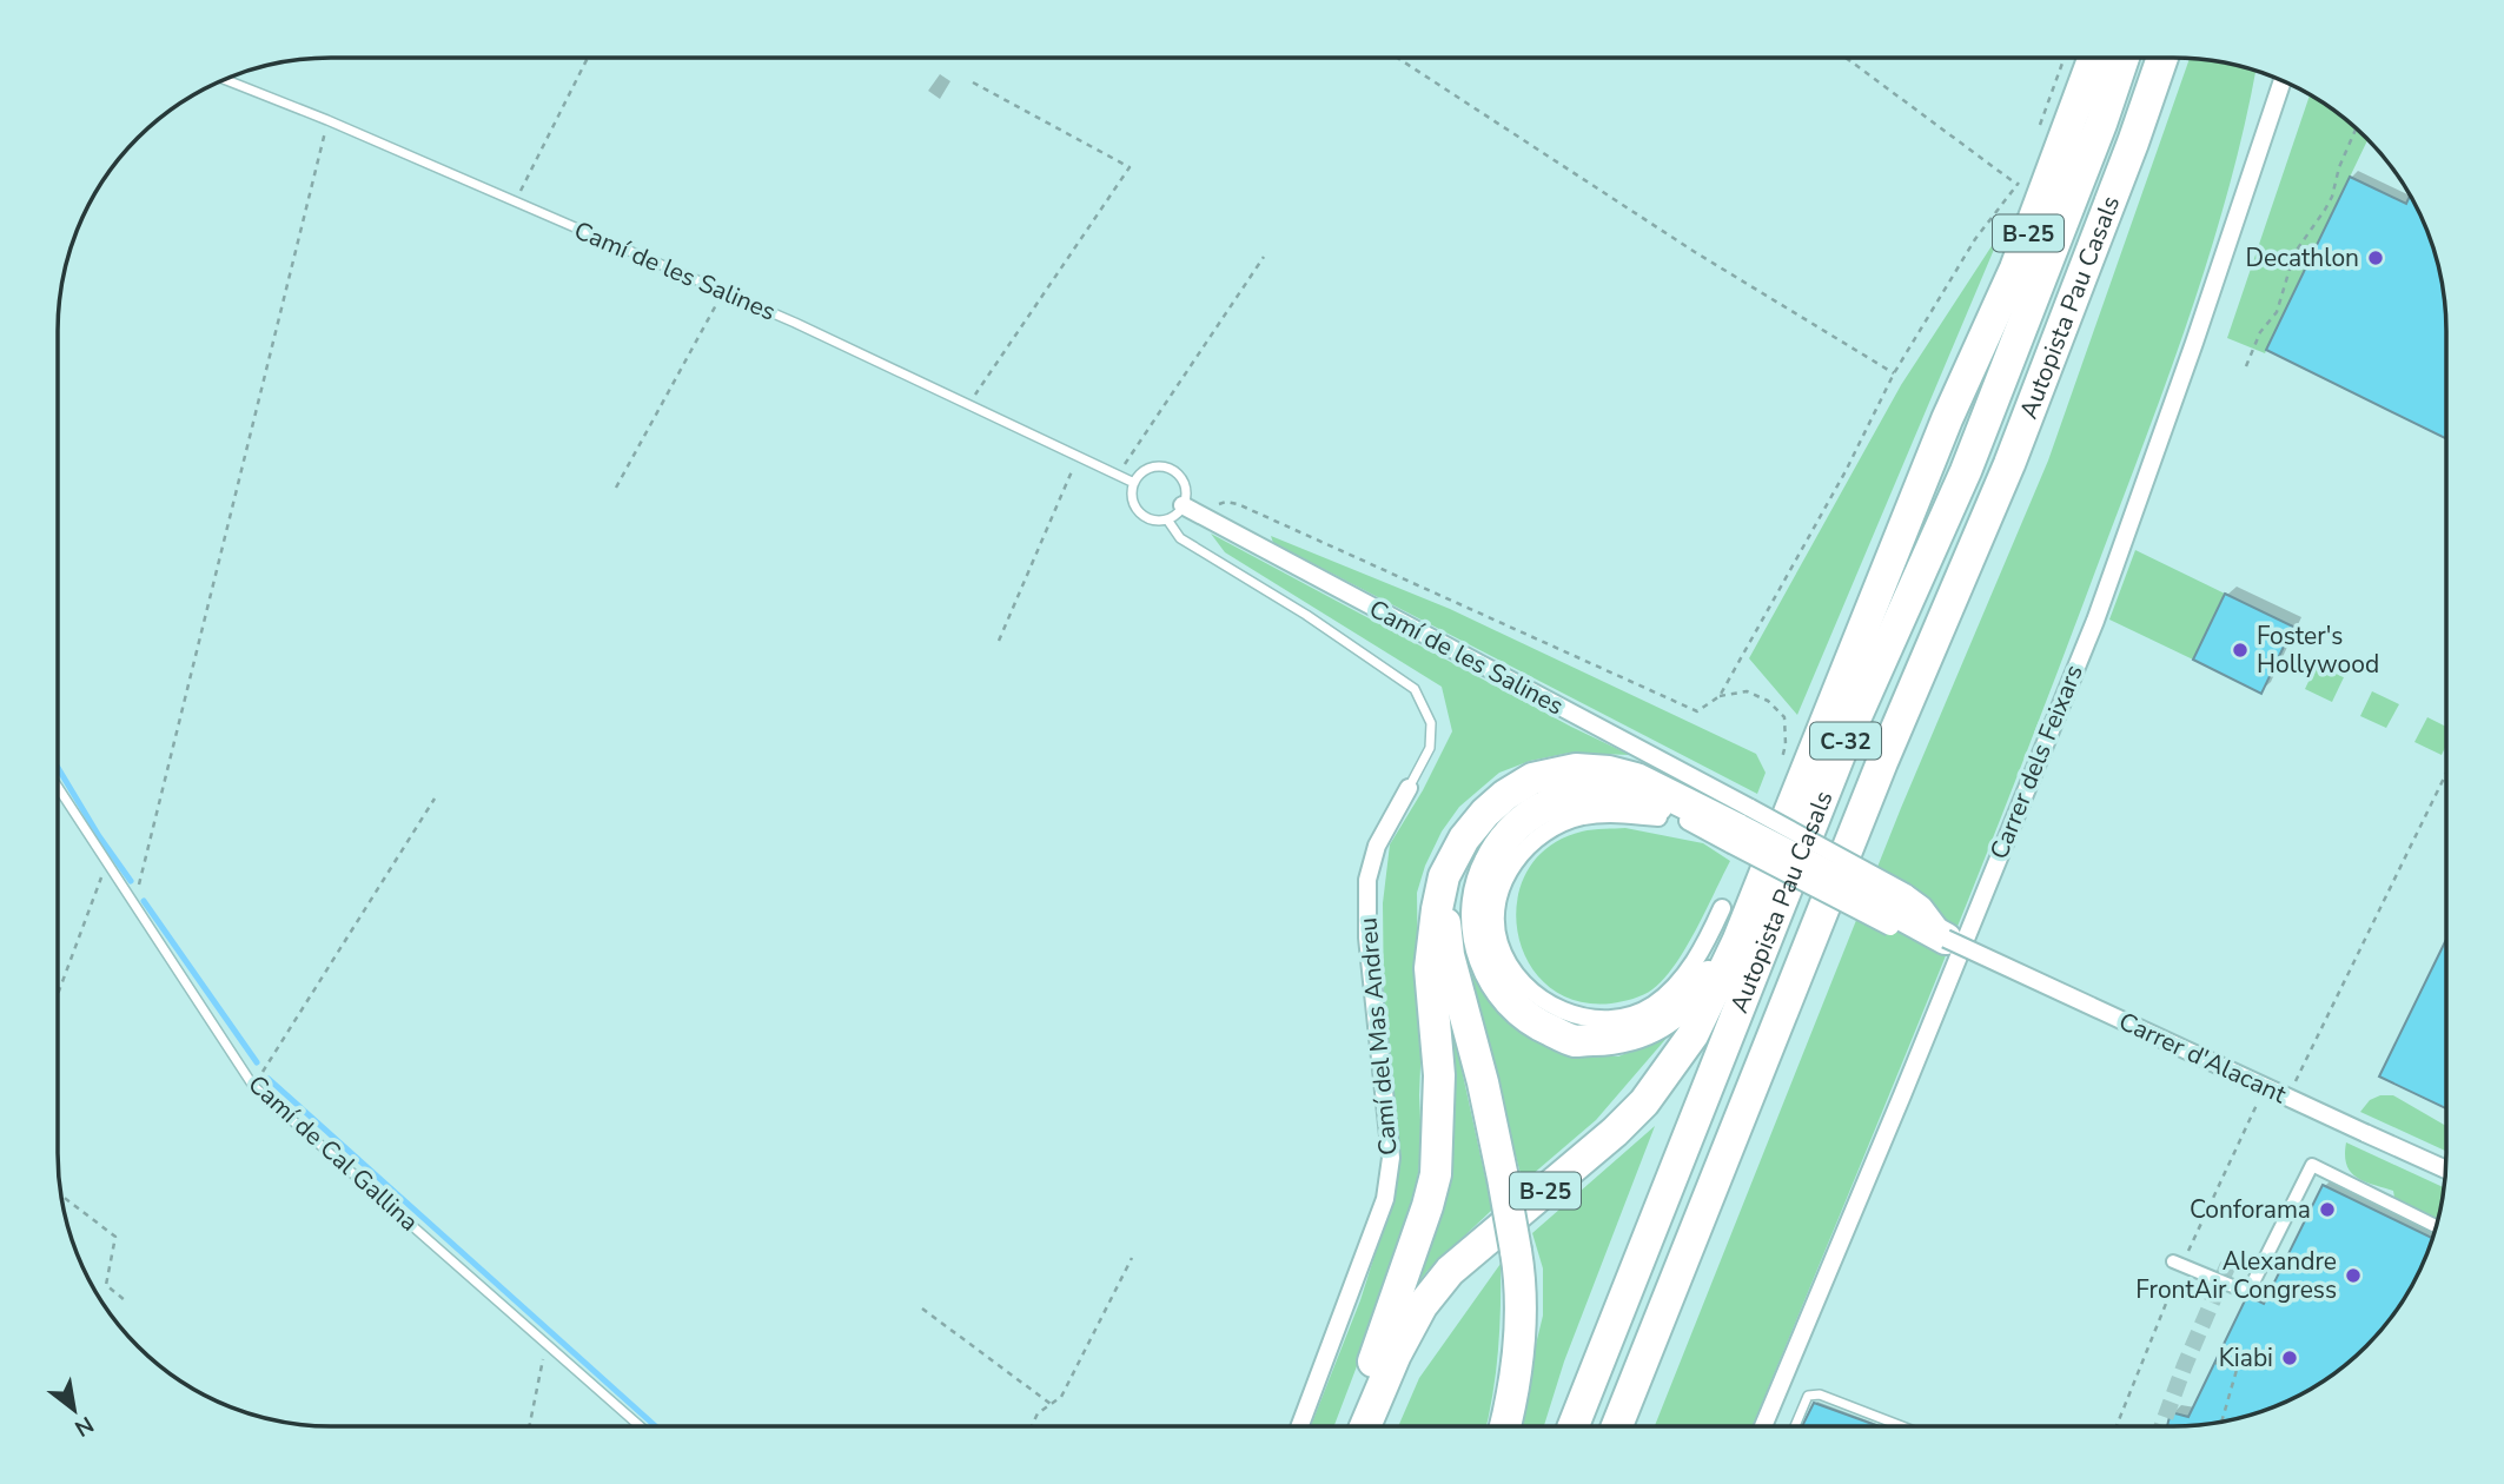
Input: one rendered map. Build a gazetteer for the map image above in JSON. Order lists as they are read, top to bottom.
{
  "streets": {
    "highway": ["B-25", "Autopista Pau Casals", "C-32"],
    "street": [
      "Camí de les Salines",
      "Carrer dels Feixars",
      "Camí del Mas Andreu",
      "Carrer d'Alacant"
    ],
    "lane": ["Camí de Cal Gallina"]
  },
  "crossings": [
    ["Camí de les Salines", "Camí del Mas Andreu"]
  ],
  "places": [
    "Decathlon",
    "Foster's Hollywood",
    "Conforama",
    "Alexandre FrontAir Congress",
    "Kiabi"
  ],
  "north": "bottom right"
}
